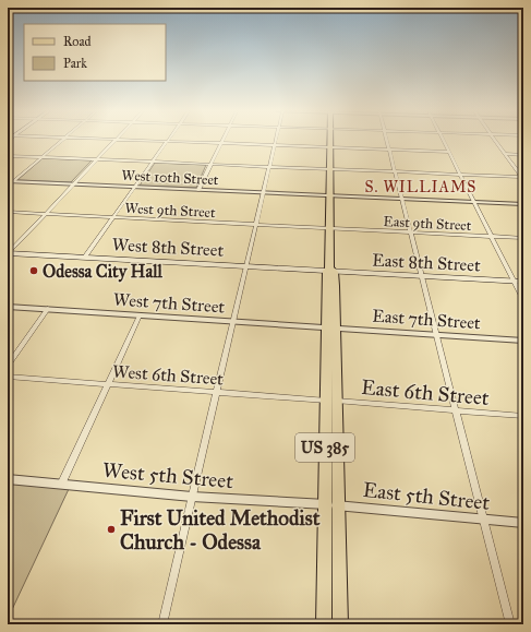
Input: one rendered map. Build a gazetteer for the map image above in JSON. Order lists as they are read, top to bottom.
{
  "streets": {
    "main road": ["West 8th Street", "East 8th Street", "US 385"],
    "street": [
      "West 10th Street",
      "West 9th Street",
      "East 9th Street",
      "West 7th Street",
      "East 7th Street",
      "West 6th Street",
      "East 6th Street",
      "West 5th Street",
      "East 5th Street"
    ]
  },
  "crossings": [
    ["West 10th Street", "US 385"],
    ["West 9th Street", "East 9th Street"],
    ["West 9th Street", "US 385"],
    ["East 9th Street", "US 385"],
    ["West 8th Street", "East 8th Street"],
    ["West 8th Street", "US 385"],
    ["East 8th Street", "US 385"],
    ["West 7th Street", "East 7th Street"],
    ["West 7th Street", "US 385"],
    ["East 7th Street", "US 385"],
    ["West 6th Street", "East 6th Street"],
    ["West 6th Street", "US 385"],
    ["East 6th Street", "US 385"],
    ["US 385", "West 5th Street"],
    ["US 385", "East 5th Street"],
    ["West 5th Street", "East 5th Street"]
  ],
  "districts": ["S. WILLIAMS"],
  "places": ["Odessa City Hall", "First United Methodist Church - Odessa"],
  "legend": ["Road", "Park"]
}
